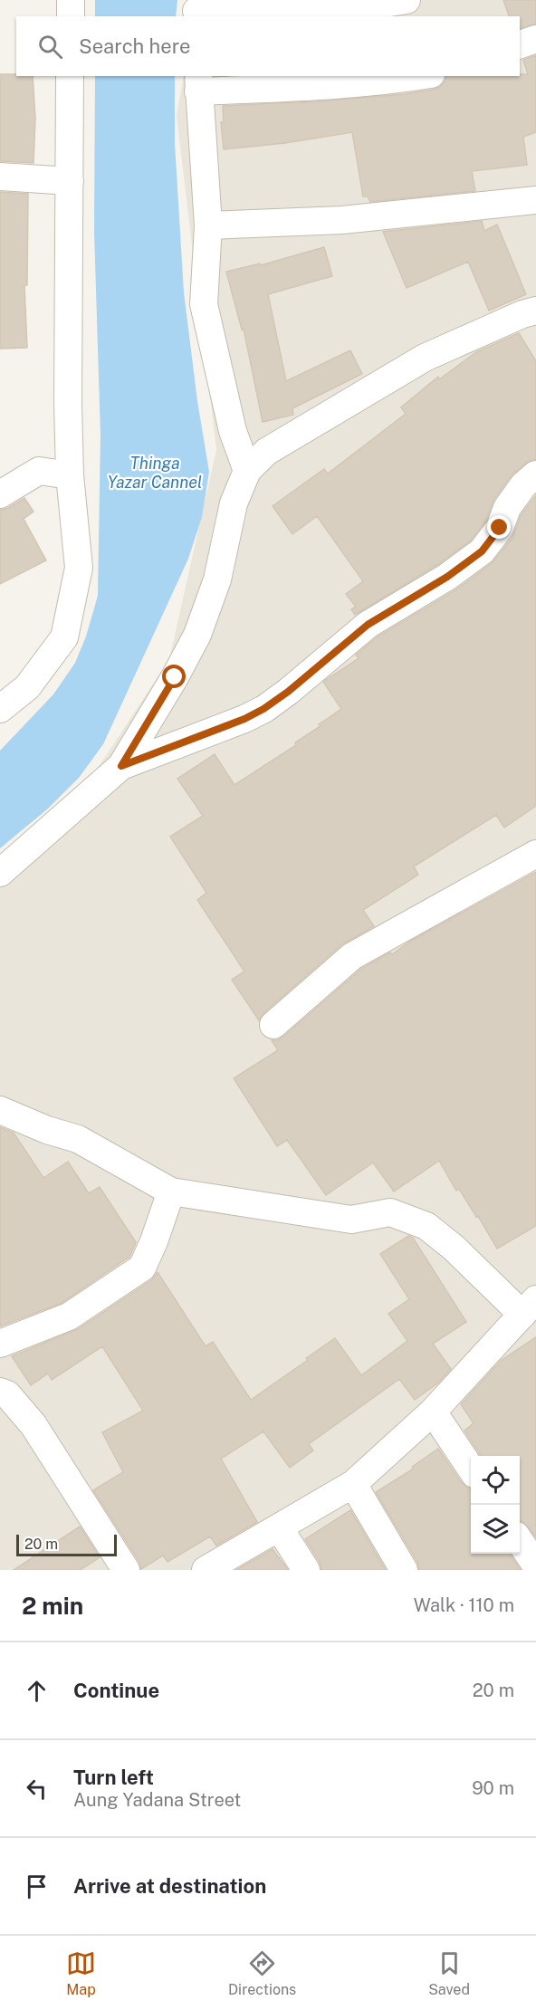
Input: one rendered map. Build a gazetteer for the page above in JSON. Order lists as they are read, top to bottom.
{
  "water": ["Thinga Yazar Cannel"],
  "scale_bar": "20 m",
  "page": {
    "search": "Search here",
    "scale": "20 m",
    "heading": ["2 min", "Walk · 110 m"],
    "list": [
      ["Continue", "20 m"],
      ["Turn left", "Aung Yadana Street", "90 m"],
      "Arrive at destination"
    ],
    "nav": ["Map", "Directions", "Saved"]
  }
}
